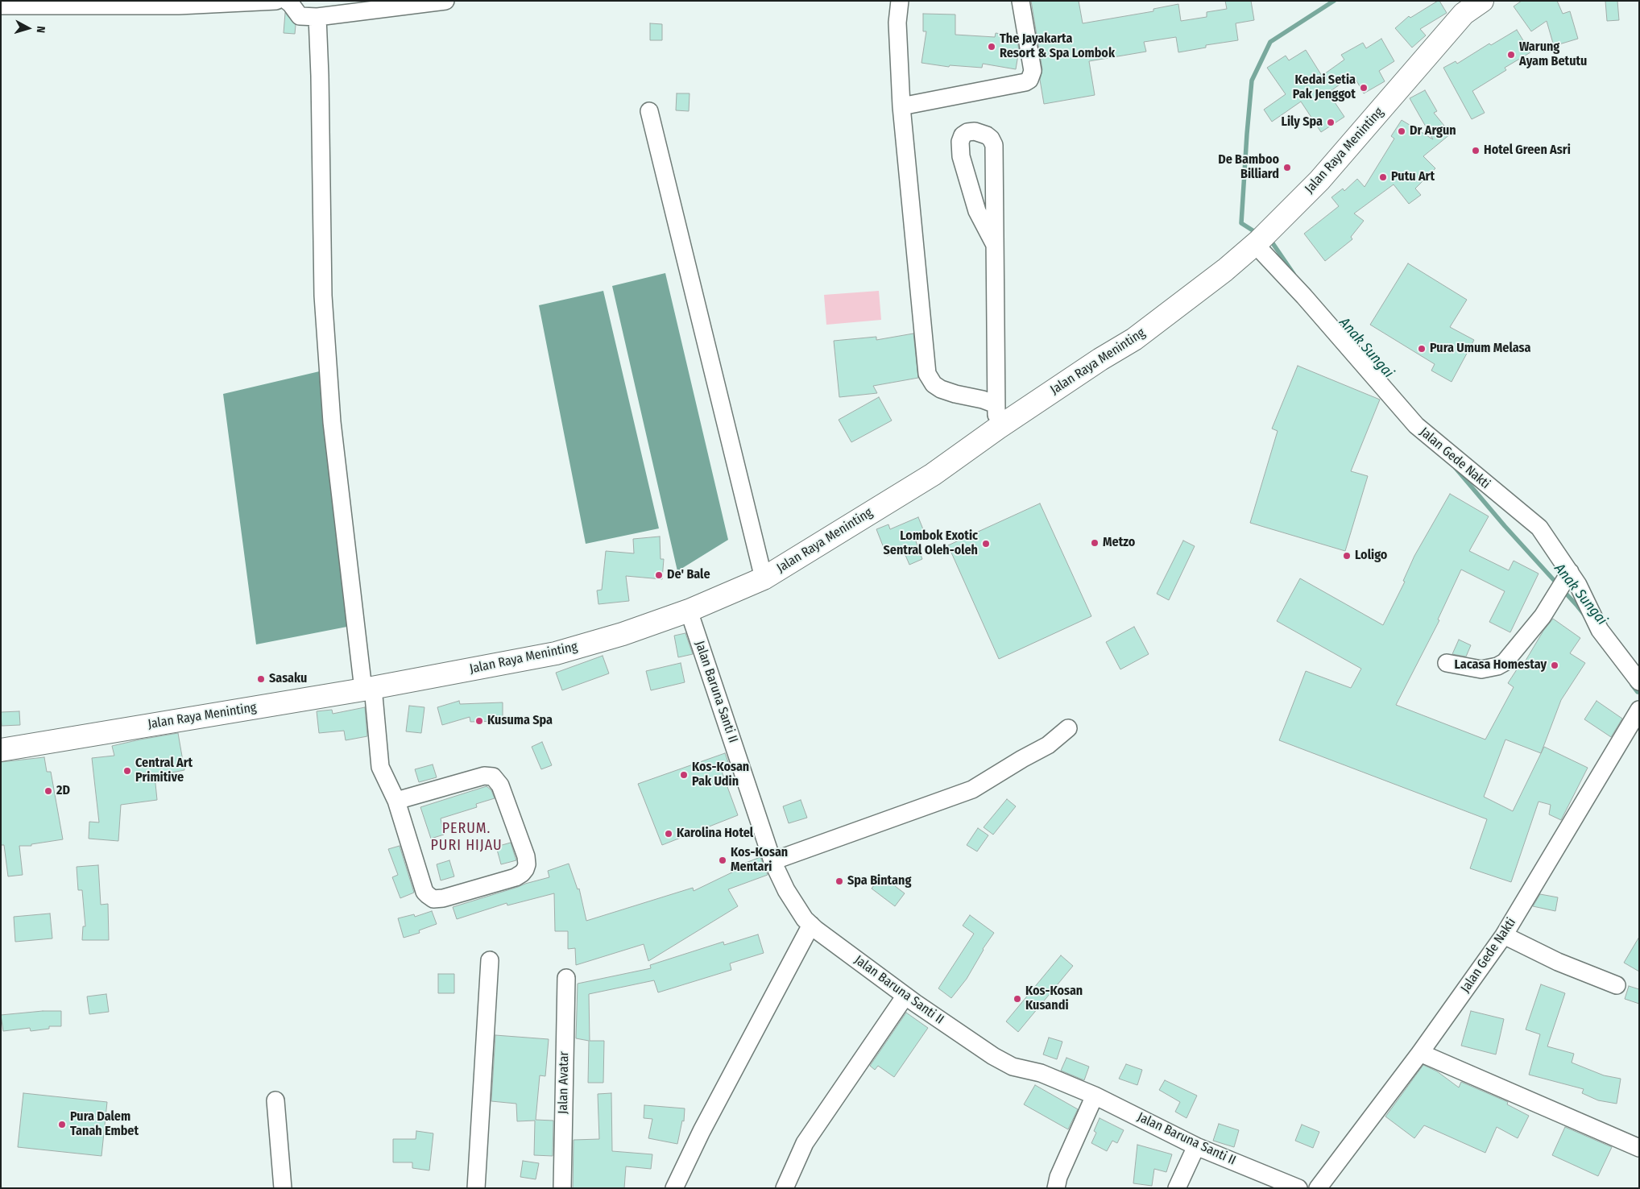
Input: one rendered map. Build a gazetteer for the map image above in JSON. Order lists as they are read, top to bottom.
{
  "streets": {
    "highway": ["Jalan Raya Meninting"],
    "street": ["Jalan Gede Nakti", "Jalan Baruna Santi II", "Jalan Avatar"]
  },
  "crossings": [
    ["Jalan Raya Meninting", "Jalan Gede Nakti"],
    ["Jalan Raya Meninting", "Jalan Baruna Santi II"]
  ],
  "districts": ["PERUM. PURI HIJAU"],
  "water": ["Anak Sungai"],
  "places": [
    "The Jayakarta Resort & Spa Lombok",
    "Warung Ayam Betutu",
    "Kedai Setia Pak Jenggot",
    "Lily Spa",
    "Dr Argun",
    "Hotel Green Asri",
    "De Bamboo Billiard",
    "Putu Art",
    "Pura Umum Melasa",
    "Metzo",
    "Lombok Exotic Sentral Oleh-oleh",
    "Loligo",
    "De' Bale",
    "Lacasa Homestay",
    "Sasaku",
    "Kusuma Spa",
    "Central Art Primitive",
    "Kos-Kosan Pak Udin",
    "2D",
    "Karolina Hotel",
    "Kos-Kosan Mentari",
    "Spa Bintang",
    "Kos-Kosan Kusandi",
    "Pura Dalem Tanah Embet"
  ],
  "north": "right"
}
